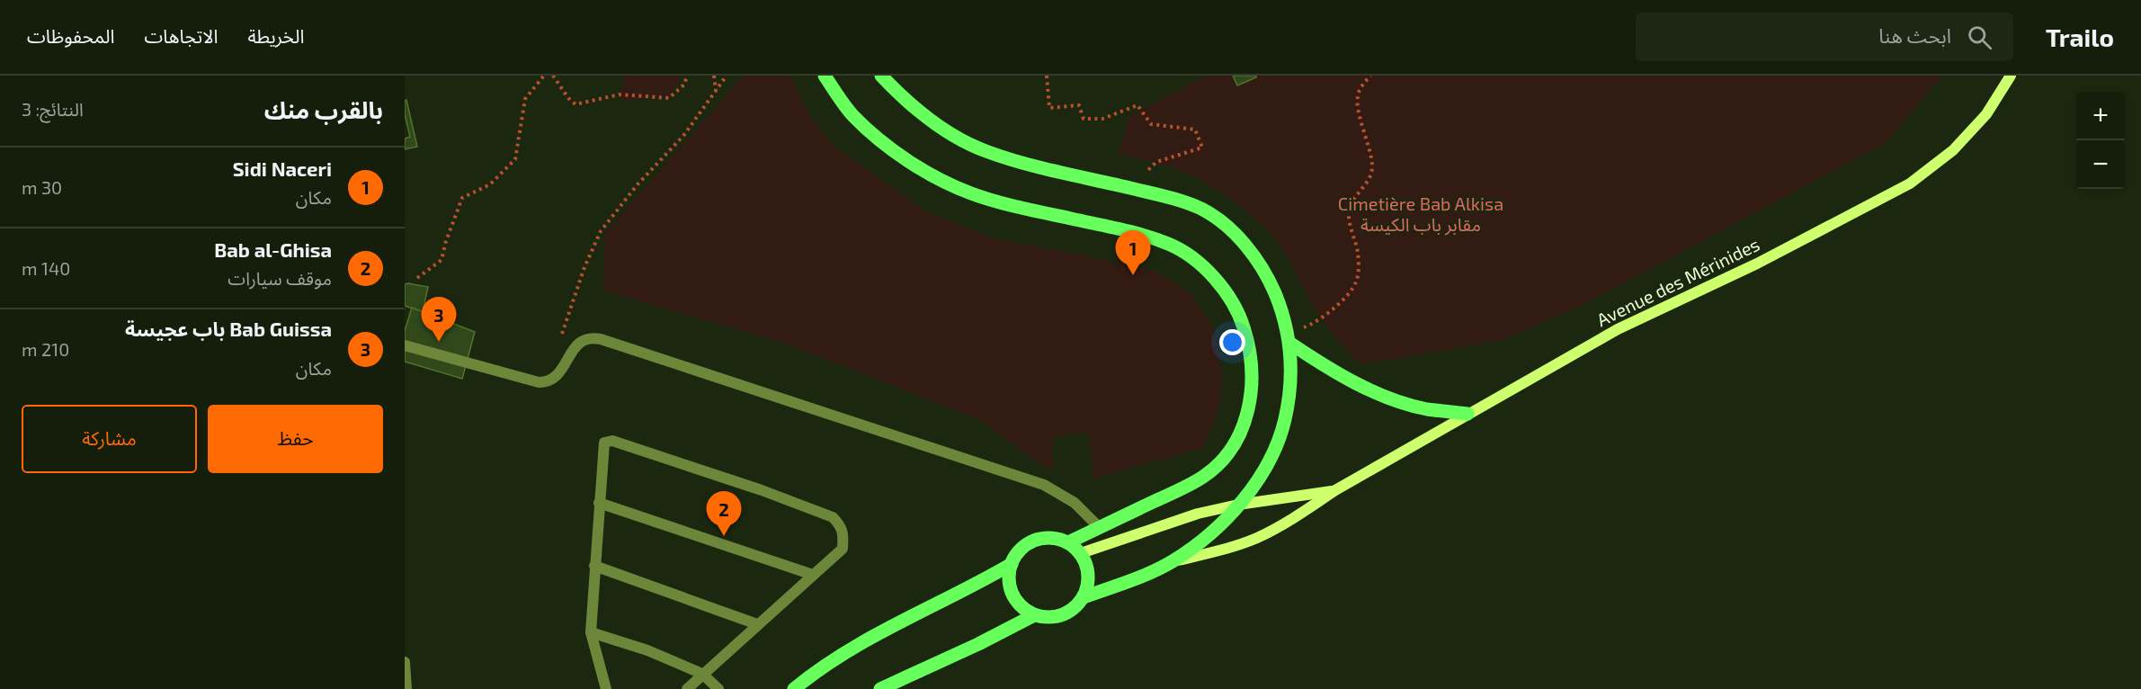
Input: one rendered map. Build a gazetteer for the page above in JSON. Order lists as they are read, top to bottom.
{
  "streets": {
    "main road": ["Avenue des Mérinides"]
  },
  "parks": ["Cimetière Bab Alkisa مقابر باب الكيسة"],
  "page": {
    "header": "Trailo",
    "search": "ابحث هنا",
    "nav": ["الخريطة", "الاتجاهات", "المحفوظات"],
    "heading": ["بالقرب منك", "النتائج: 3"],
    "map_buttons": ["+", "−"],
    "list": [
      {
        "mark": "1",
        "name": "Sidi Naceri",
        "note": "مكان",
        "value": "30 m"
      },
      {
        "mark": "2",
        "name": "Bab al-Ghisa",
        "note": "موقف سيارات",
        "value": "140 m"
      },
      {
        "mark": "3",
        "name": "Bab Guissa باب عجيسة",
        "note": "مكان",
        "value": "210 m"
      }
    ],
    "pins": ["1", "3", "2"],
    "buttons": ["حفظ", "مشاركة"]
  }
}
